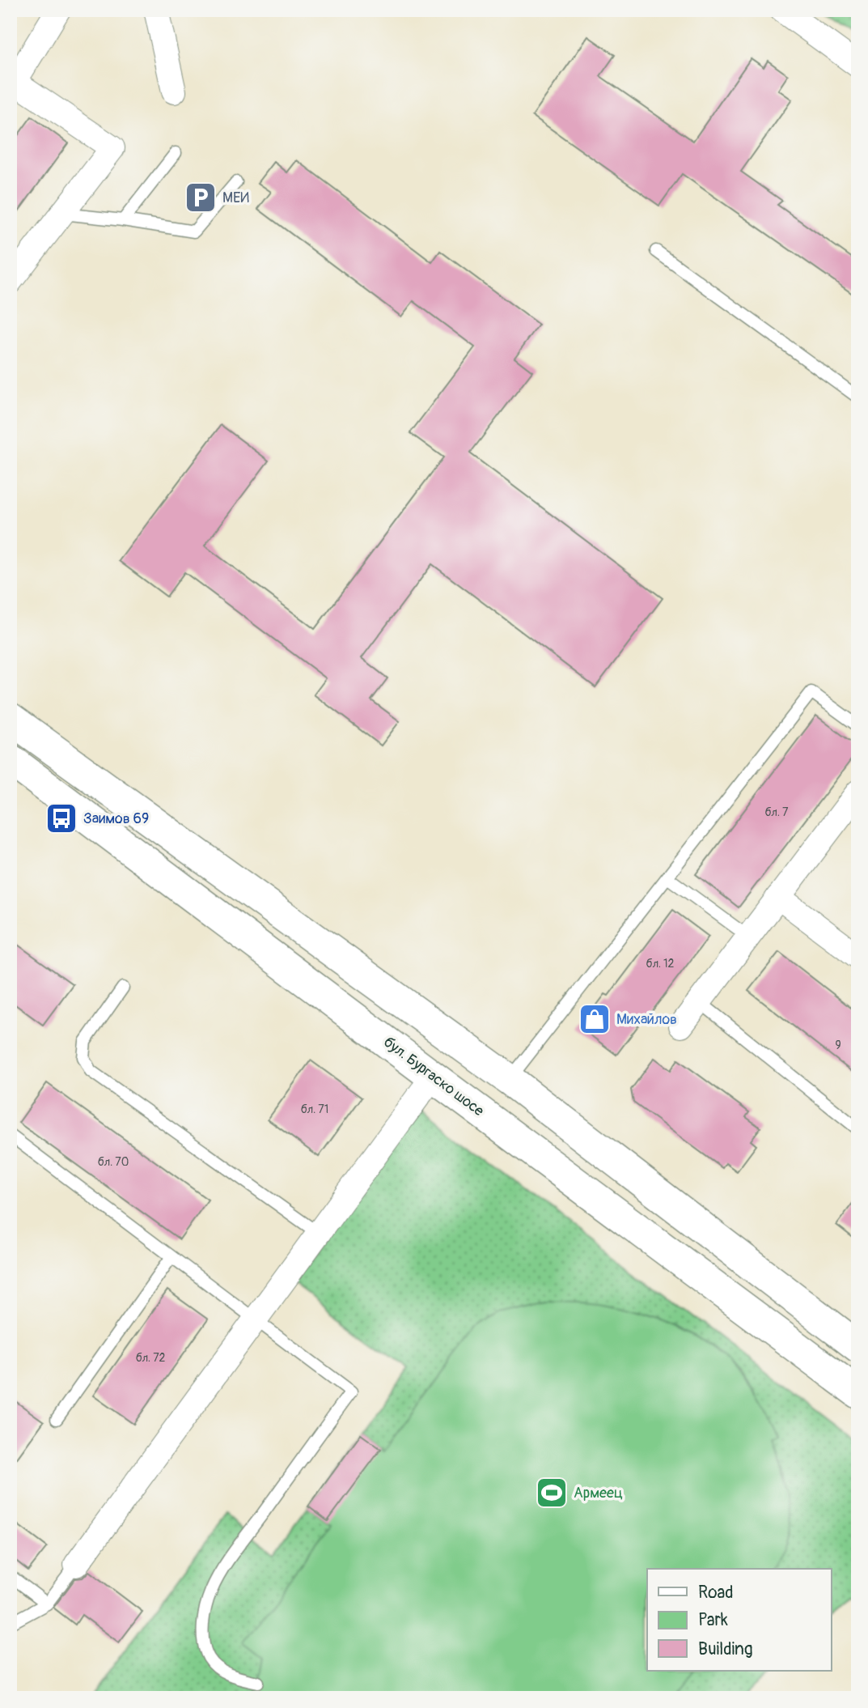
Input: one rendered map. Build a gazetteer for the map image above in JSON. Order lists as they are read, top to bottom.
{
  "streets": {
    "main road": ["бул. Бургаско шосе"]
  },
  "places": {
    "parking": ["МЕИ"],
    "bus stop": ["Заимов 69"],
    "shop": ["Михайлов"],
    "sports": ["Армеец"]
  },
  "house_numbers": [
    "бл. 7",
    "бл. 12",
    "9",
    "бл. 71",
    "бл. 70",
    "бл. 72"
  ],
  "legend": ["Road", "Park", "Building"]
}
